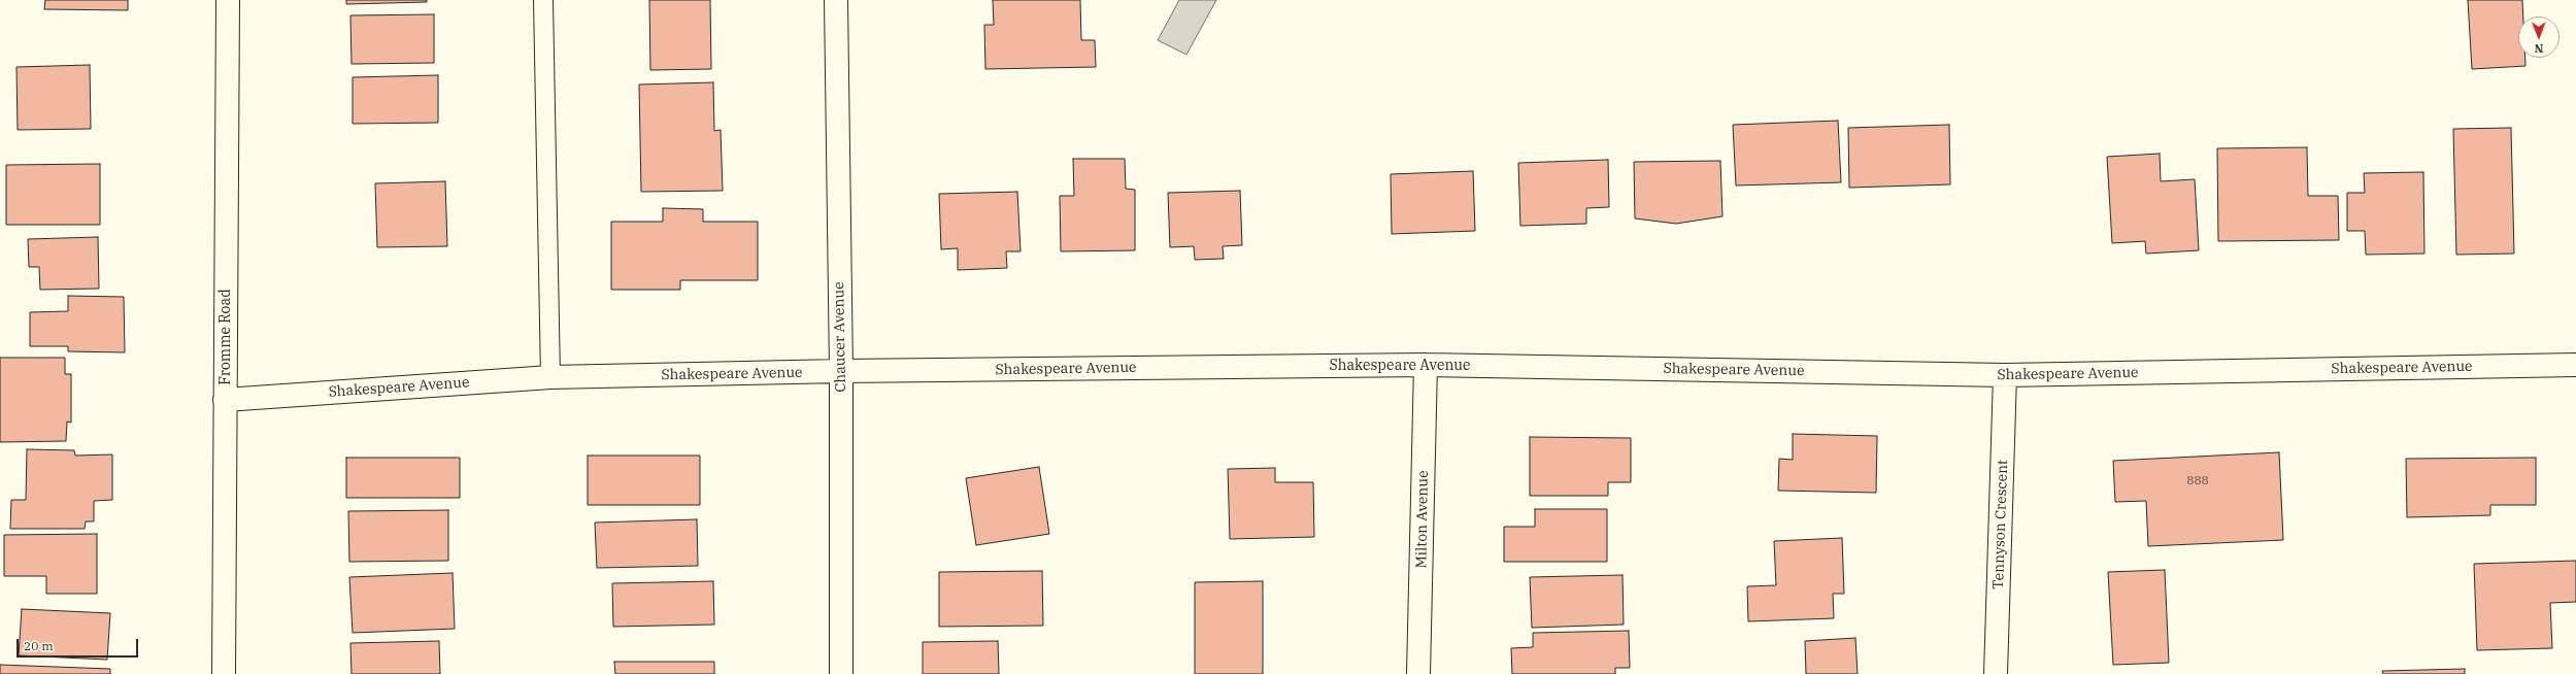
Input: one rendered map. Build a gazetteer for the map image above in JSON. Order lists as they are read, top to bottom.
{
  "streets": {
    "street": [
      "Fromme Road",
      "Chaucer Avenue",
      "Shakespeare Avenue",
      "Milton Avenue",
      "Tennyson Crescent"
    ]
  },
  "crossings": [
    ["Fromme Road", "Shakespeare Avenue"],
    ["Chaucer Avenue", "Shakespeare Avenue"],
    ["Shakespeare Avenue", "Milton Avenue"],
    ["Shakespeare Avenue", "Tennyson Crescent"]
  ],
  "house_numbers": ["888"],
  "scale_bar": "20 m",
  "north": "bottom"
}
